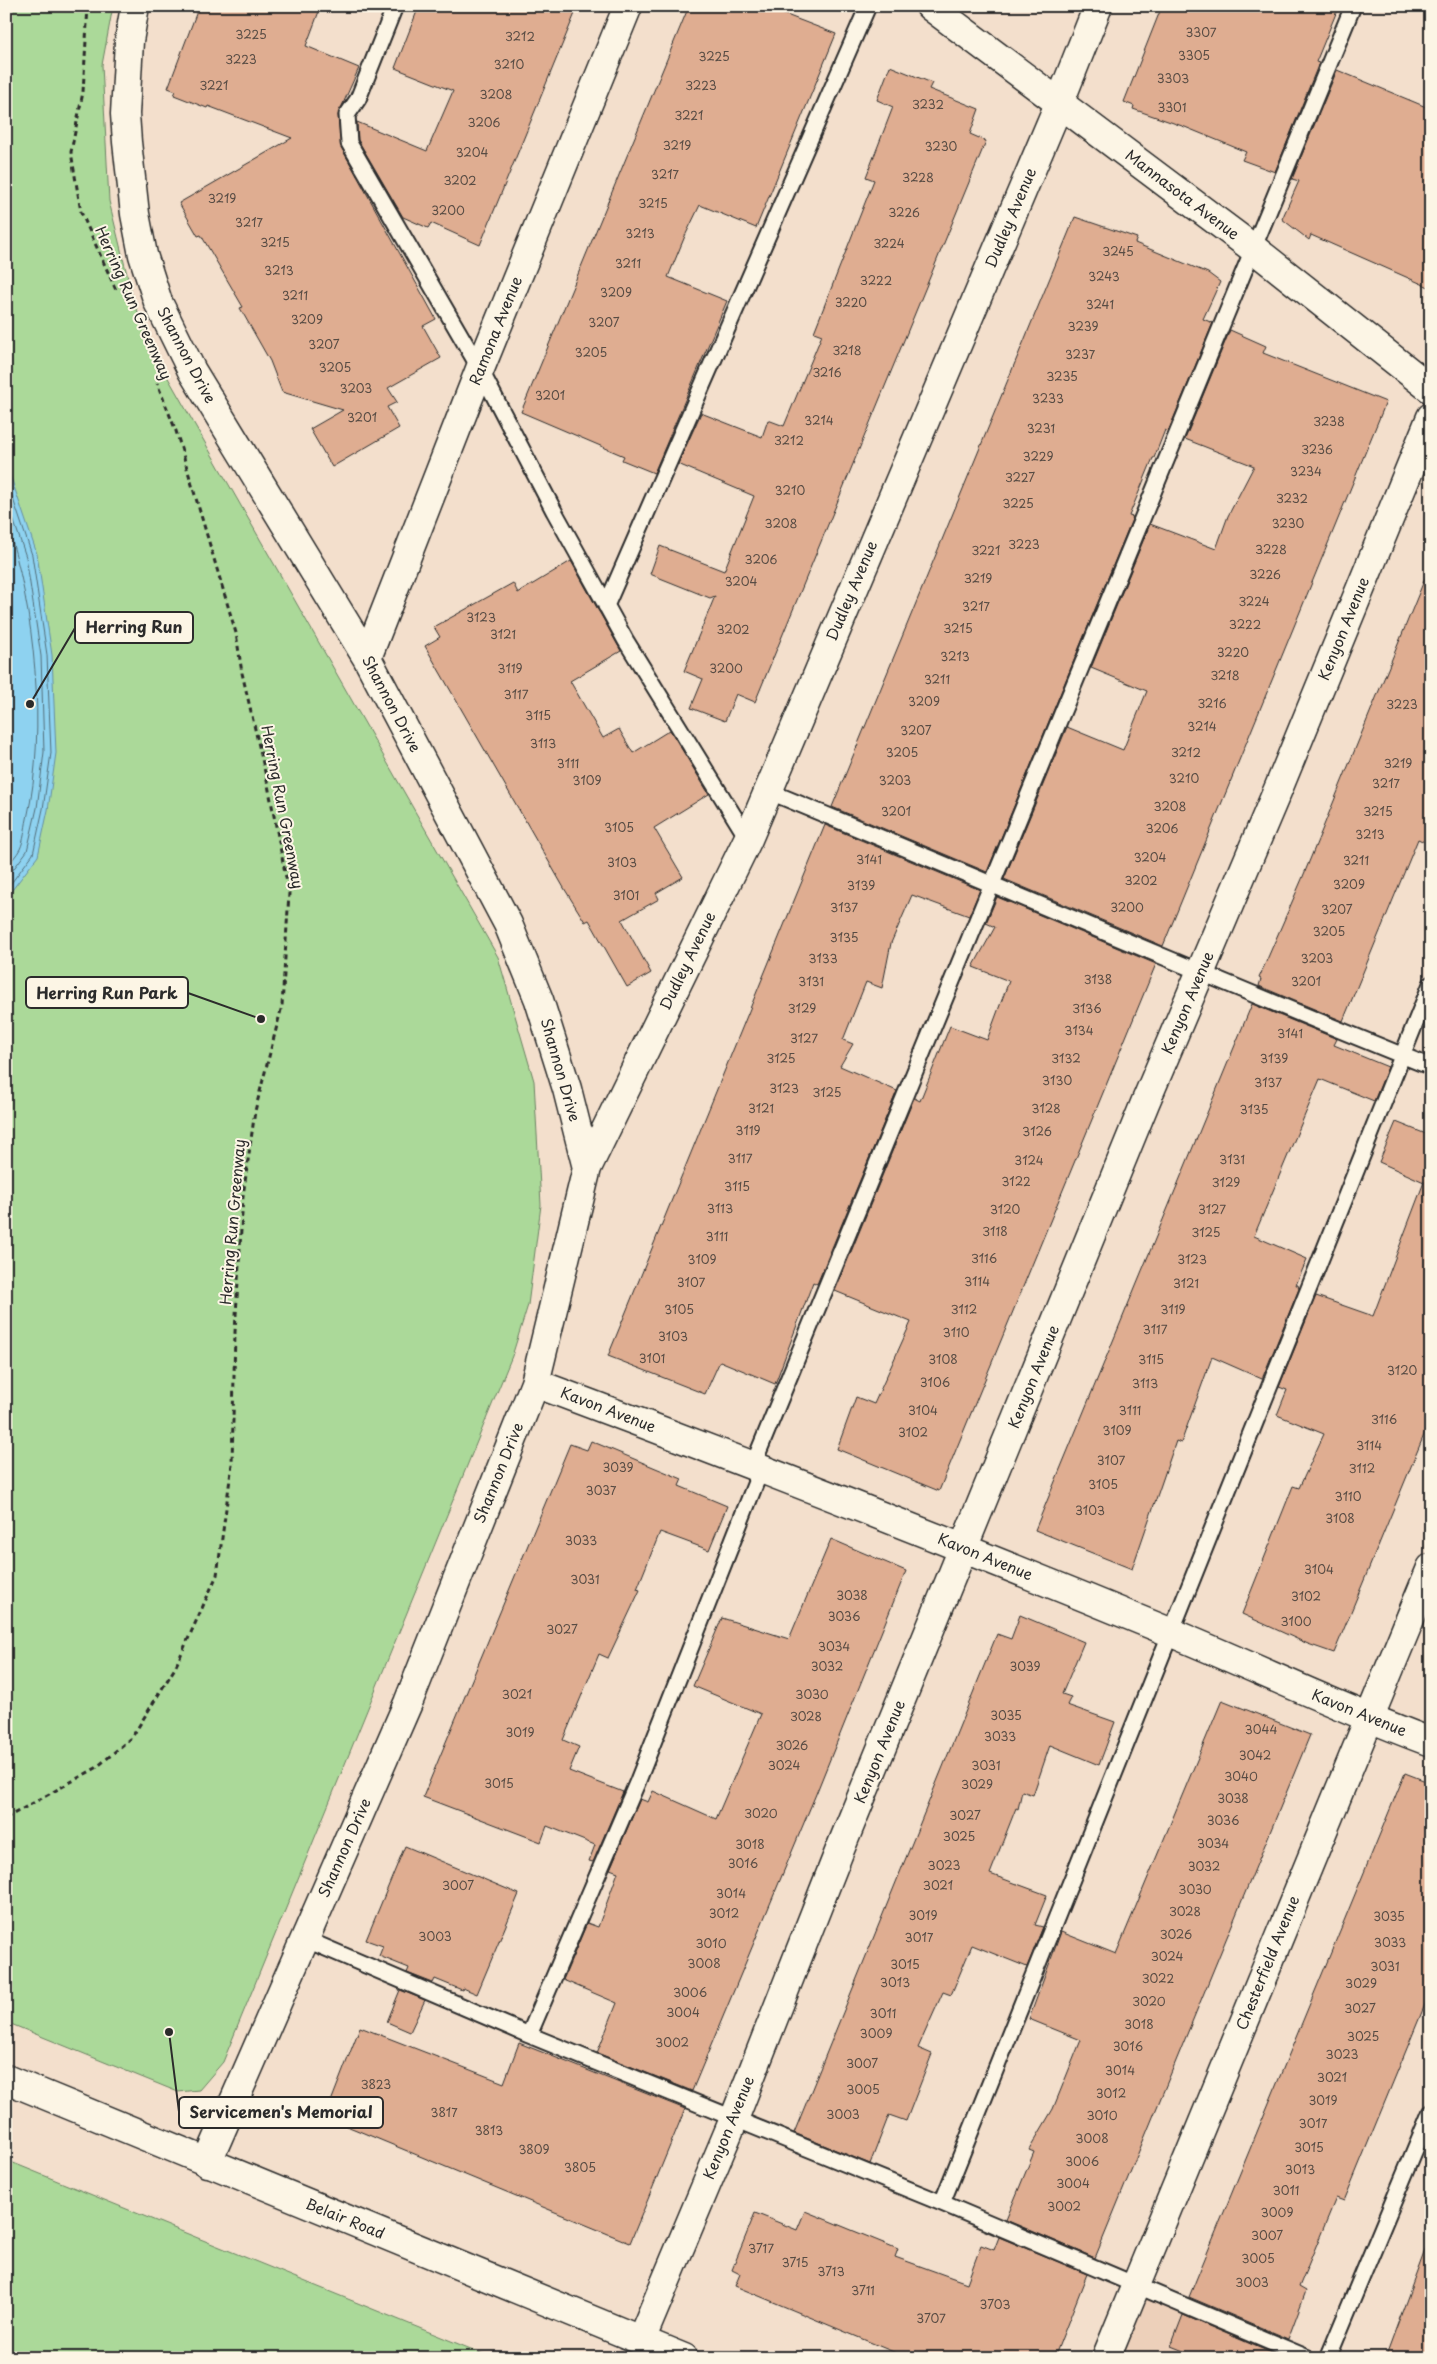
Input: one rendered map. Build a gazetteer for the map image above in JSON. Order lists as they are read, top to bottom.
{
  "streets": {
    "street": [
      "Mannasota Avenue",
      "Dudley Avenue",
      "Ramona Avenue",
      "Shannon Drive",
      "Kenyon Avenue",
      "Kavon Avenue",
      "Chesterfield Avenue",
      "Belair Road"
    ],
    "path": ["Herring Run Greenway"]
  },
  "crossings": [
    ["Mannasota Avenue", "Dudley Avenue"],
    ["Dudley Avenue", "Shannon Drive"],
    ["Ramona Avenue", "Shannon Drive"],
    ["Shannon Drive", "Kavon Avenue"],
    ["Shannon Drive", "Belair Road"],
    ["Kenyon Avenue", "Kavon Avenue"],
    ["Kenyon Avenue", "Belair Road"],
    ["Kavon Avenue", "Chesterfield Avenue"]
  ],
  "places": ["Herring Run", "Herring Run Park", "Servicemen's Memorial"],
  "house_numbers": [
    "3307",
    "3225",
    "3212",
    "3305",
    "3225",
    "3223",
    "3210",
    "3303",
    "3221",
    "3223",
    "3208",
    "3232",
    "3301",
    "3221",
    "3206",
    "3219",
    "3230",
    "3204",
    "3217",
    "3228",
    "3202",
    "3219",
    "3215",
    "3200",
    "3226",
    "3217",
    "3213",
    "3215",
    "3224",
    "3245",
    "3211",
    "3213",
    "3243",
    "3222",
    "3209",
    "3211",
    "3220",
    "3241",
    "3209",
    "3207",
    "3239",
    "3207",
    "3218",
    "3205",
    "3237",
    "3205",
    "3216",
    "3235",
    "3203",
    "3201",
    "3233",
    "3201",
    "3214",
    "3238",
    "3231",
    "3212",
    "3236",
    "3229",
    "3234",
    "3227",
    "3210",
    "3232",
    "3225",
    "3208",
    "3230",
    "3223",
    "3228",
    "3221",
    "3206",
    "3226",
    "3219",
    "3204",
    "3224",
    "3217",
    "3123",
    "3222",
    "3215",
    "3202",
    "3121",
    "3220",
    "3213",
    "3119",
    "3200",
    "3218",
    "3211",
    "3117",
    "3209",
    "3216",
    "3223",
    "3115",
    "3214",
    "3207",
    "3113",
    "3205",
    "3212",
    "3111",
    "3219",
    "3210",
    "3109",
    "3203",
    "3217",
    "3208",
    "3201",
    "3215",
    "3105",
    "3206",
    "3213",
    "3204",
    "3141",
    "3211",
    "3103",
    "3202",
    "3209",
    "3139",
    "3101",
    "3137",
    "3200",
    "3207",
    "3205",
    "3135",
    "3133",
    "3203",
    "3138",
    "3131",
    "3201",
    "3129",
    "3136",
    "3134",
    "3141",
    "3127",
    "3125",
    "3132",
    "3139",
    "3130",
    "3137",
    "3123",
    "3125",
    "3121",
    "3128",
    "3135",
    "3119",
    "3126",
    "3117",
    "3131",
    "3124",
    "3122",
    "3129",
    "3115",
    "3113",
    "3120",
    "3127",
    "3118",
    "3125",
    "3111",
    "3116",
    "3109",
    "3123",
    "3114",
    "3107",
    "3121",
    "3105",
    "3112",
    "3119",
    "3117",
    "3110",
    "3103",
    "3101",
    "3108",
    "3115",
    "3120",
    "3106",
    "3113",
    "3104",
    "3111",
    "3116",
    "3109",
    "3102",
    "3114",
    "3107",
    "3039",
    "3112",
    "3105",
    "3037",
    "3110",
    "3103",
    "3108",
    "3033",
    "3104",
    "3031",
    "3038",
    "3102",
    "3036",
    "3100",
    "3027",
    "3034",
    "3032",
    "3039",
    "3021",
    "3030",
    "3035",
    "3028",
    "3044",
    "3019",
    "3033",
    "3026",
    "3042",
    "3024",
    "3031",
    "3040",
    "3015",
    "3029",
    "3038",
    "3020",
    "3027",
    "3036",
    "3025",
    "3034",
    "3018",
    "3016",
    "3023",
    "3032",
    "3007",
    "3021",
    "3030",
    "3014",
    "3028",
    "3012",
    "3019",
    "3035",
    "3026",
    "3003",
    "3017",
    "3033",
    "3010",
    "3024",
    "3008",
    "3015",
    "3031",
    "3022",
    "3013",
    "3029",
    "3006",
    "3020",
    "3027",
    "3004",
    "3011",
    "3018",
    "3009",
    "3025",
    "3002",
    "3016",
    "3023",
    "3007",
    "3014",
    "3021",
    "3823",
    "3005",
    "3012",
    "3019",
    "3817",
    "3003",
    "3010",
    "3017",
    "3813",
    "3008",
    "3015",
    "3809",
    "3006",
    "3805",
    "3013",
    "3004",
    "3011",
    "3002",
    "3009",
    "3007",
    "3717",
    "3005",
    "3715",
    "3713",
    "3003",
    "3711",
    "3703",
    "3707"
  ]
}
